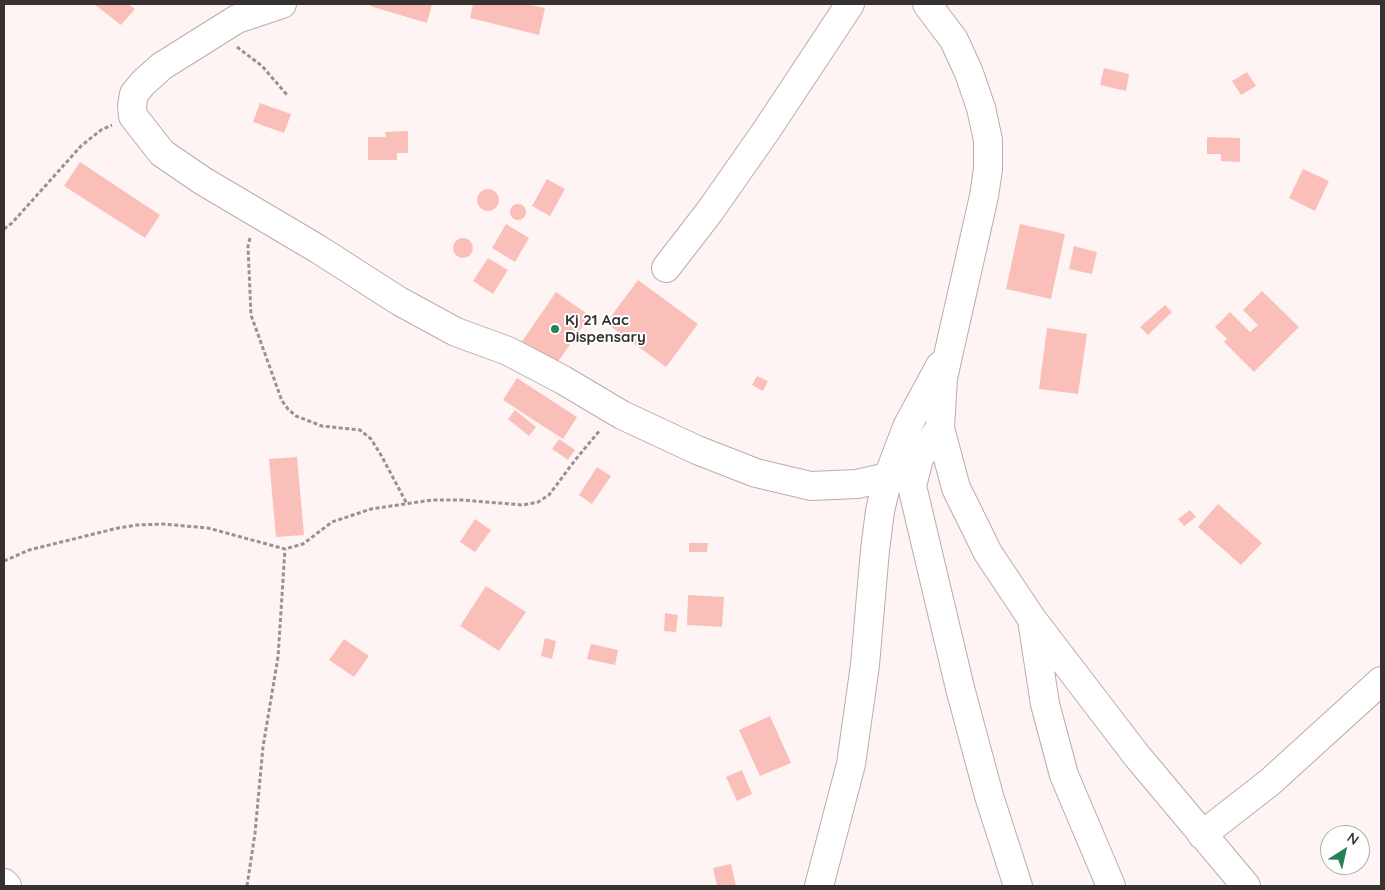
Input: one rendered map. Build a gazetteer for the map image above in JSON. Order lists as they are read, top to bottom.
{
  "places": ["Kj 21 Aac Dispensary"],
  "north": "top right"
}
